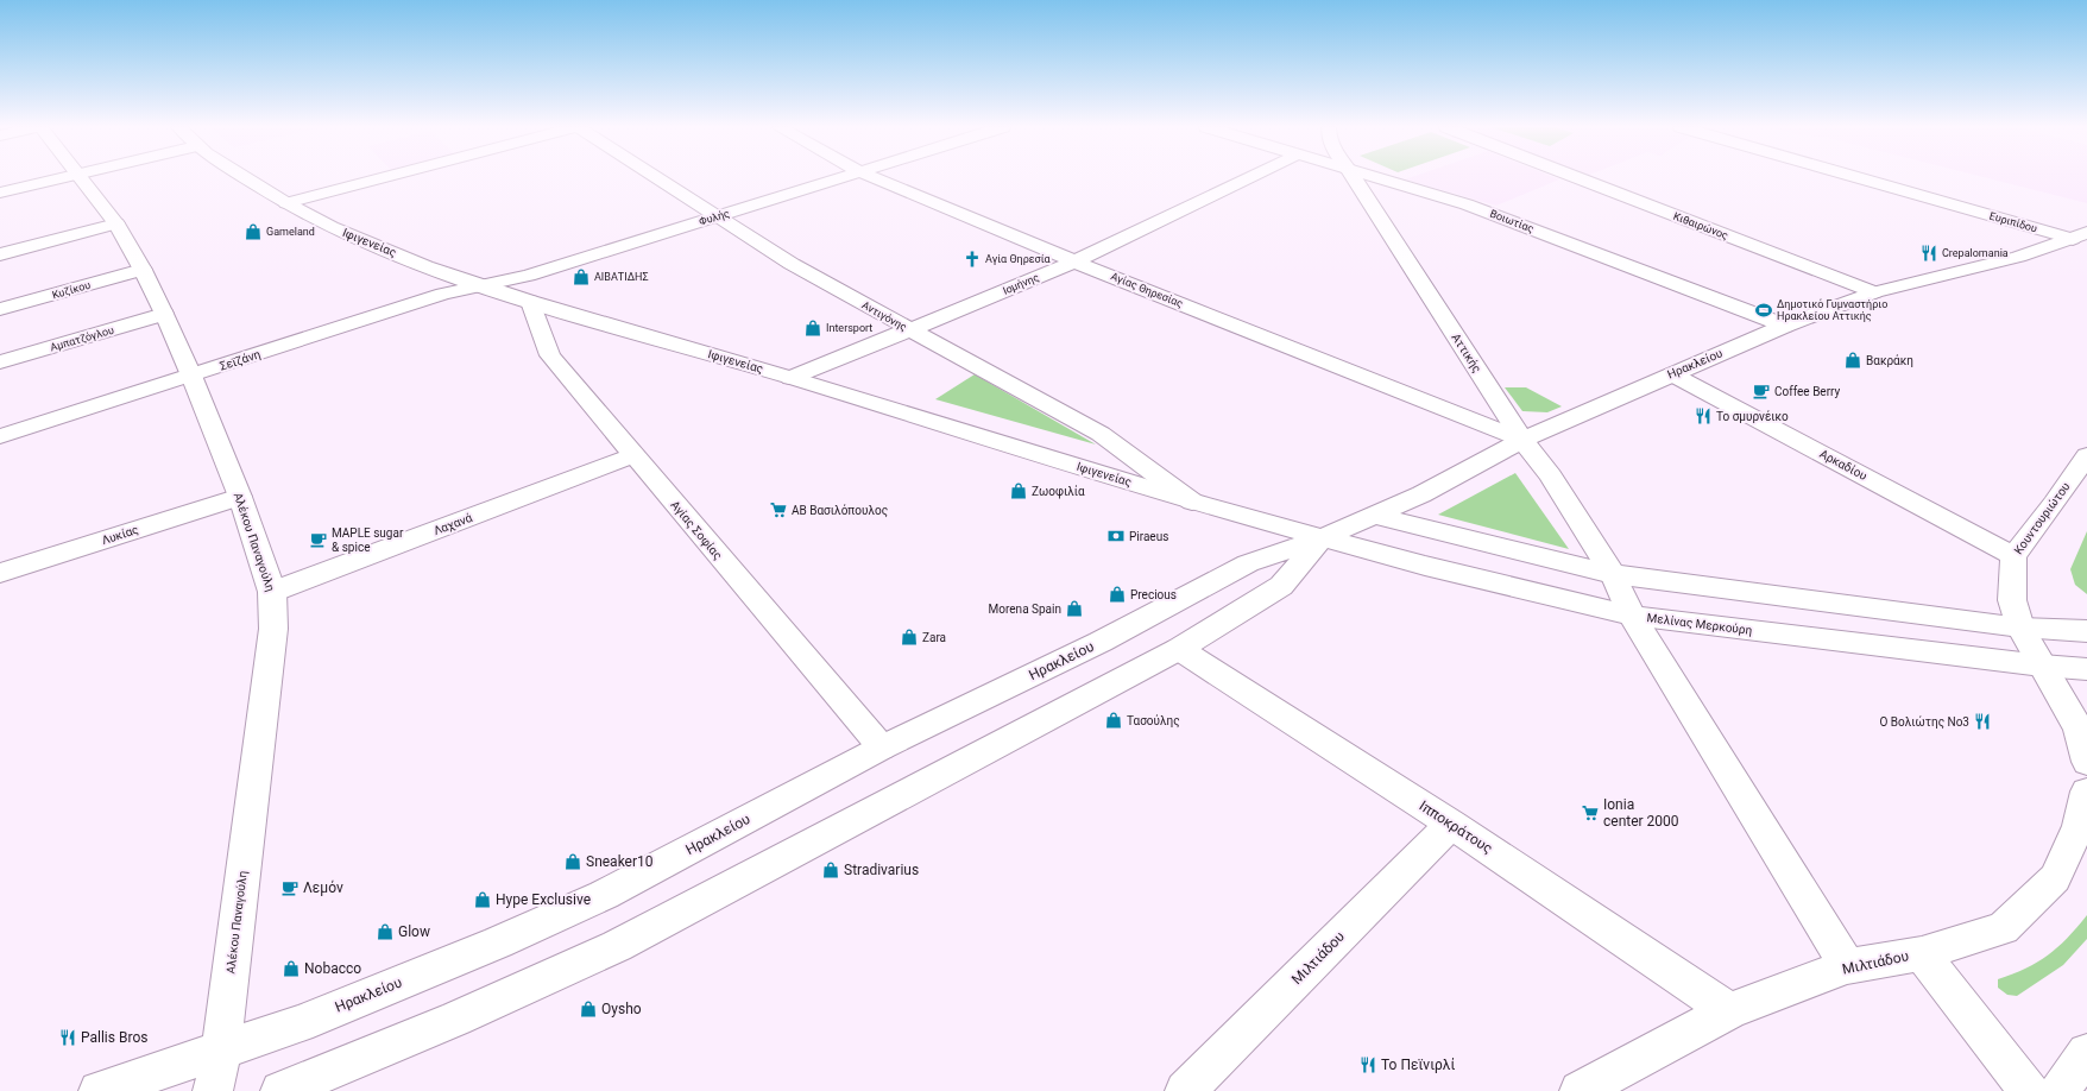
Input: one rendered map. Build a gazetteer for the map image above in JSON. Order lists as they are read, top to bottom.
{
  "streets": {
    "street": [
      "Φυλής",
      "Βοιωτίας",
      "Ευριπίδου",
      "Κιθαιρώνος",
      "Ιφιγενείας",
      "Ισμήνης",
      "Κυζίκου",
      "Αγίας Θηρεσίας",
      "Αντιγόνης",
      "Αμπατζόγλου",
      "Αττικής",
      "Σεϊζάνη",
      "Ηρακλείου",
      "Αρκαδίου",
      "Κουντουριώτου",
      "Λαχανά",
      "Αγίας Σοφίας",
      "Λυκίας",
      "Αλέκου Παναγούλη",
      "Μελίνας Μερκούρη",
      "Ιπποκράτους",
      "Μιλτιάδου"
    ]
  },
  "crossings": [
    ["Φυλής", "Ιφιγενείας"],
    ["Φυλής", "Αντιγόνης"],
    ["Φυλής", "Σεϊζάνη"],
    ["Βοιωτίας", "Ηρακλείου"],
    ["Ευριπίδου", "Ηρακλείου"],
    ["Κιθαιρώνος", "Ηρακλείου"],
    ["Ιφιγενείας", "Ισμήνης"],
    ["Ιφιγενείας", "Αντιγόνης"],
    ["Ιφιγενείας", "Σεϊζάνη"],
    ["Ιφιγενείας", "Ηρακλείου"],
    ["Ιφιγενείας", "Αγίας Σοφίας"],
    ["Ιφιγενείας", "Μελίνας Μερκούρη"],
    ["Ισμήνης", "Αγίας Θηρεσίας"],
    ["Ισμήνης", "Αντιγόνης"],
    ["Κυζίκου", "Αλέκου Παναγούλη"],
    ["Αγίας Θηρεσίας", "Αττικής"],
    ["Αγίας Θηρεσίας", "Ηρακλείου"],
    ["Αμπατζόγλου", "Αλέκου Παναγούλη"],
    ["Αττικής", "Ηρακλείου"],
    ["Αττικής", "Μελίνας Μερκούρη"],
    ["Αττικής", "Μιλτιάδου"],
    ["Σεϊζάνη", "Αλέκου Παναγούλη"],
    ["Ηρακλείου", "Αρκαδίου"],
    ["Ηρακλείου", "Αγίας Σοφίας"],
    ["Ηρακλείου", "Αλέκου Παναγούλη"],
    ["Ηρακλείου", "Μελίνας Μερκούρη"],
    ["Ηρακλείου", "Ιπποκράτους"],
    ["Αρκαδίου", "Κουντουριώτου"],
    ["Κουντουριώτου", "Μελίνας Μερκούρη"],
    ["Λαχανά", "Αγίας Σοφίας"],
    ["Λαχανά", "Αλέκου Παναγούλη"],
    ["Λυκίας", "Αλέκου Παναγούλη"],
    ["Ιπποκράτους", "Μιλτιάδου"]
  ],
  "places": {
    "shop": [
      "Gameland",
      "ΑΙΒΑΤΙΔΗΣ",
      "Intersport",
      "Βακράκη",
      "Ζωοφιλία",
      "Precious",
      "Morena Spain",
      "Zara",
      "Τασούλης",
      "Sneaker10",
      "Stradivarius",
      "Hype Exclusive",
      "Glow",
      "Nobacco",
      "Oysho"
    ],
    "restaurant": [
      "Crepalomania",
      "Το σμυρνέικο",
      "Ο Βολιώτης Νο3",
      "Pallis Bros",
      "Το Πεϊνιρλί"
    ],
    "church": ["Αγία Θηρεσία"],
    "sports": ["Δημοτικό Γυμναστήριο Ηρακλείου Αττικής"],
    "cafe": ["Coffee Berry", "MAPLE sugar & spice", "Λεμόν"],
    "supermarket": ["ΑΒ Βασιλόπουλος", "Ionia center 2000"],
    "bank": ["Piraeus"]
  }
}
